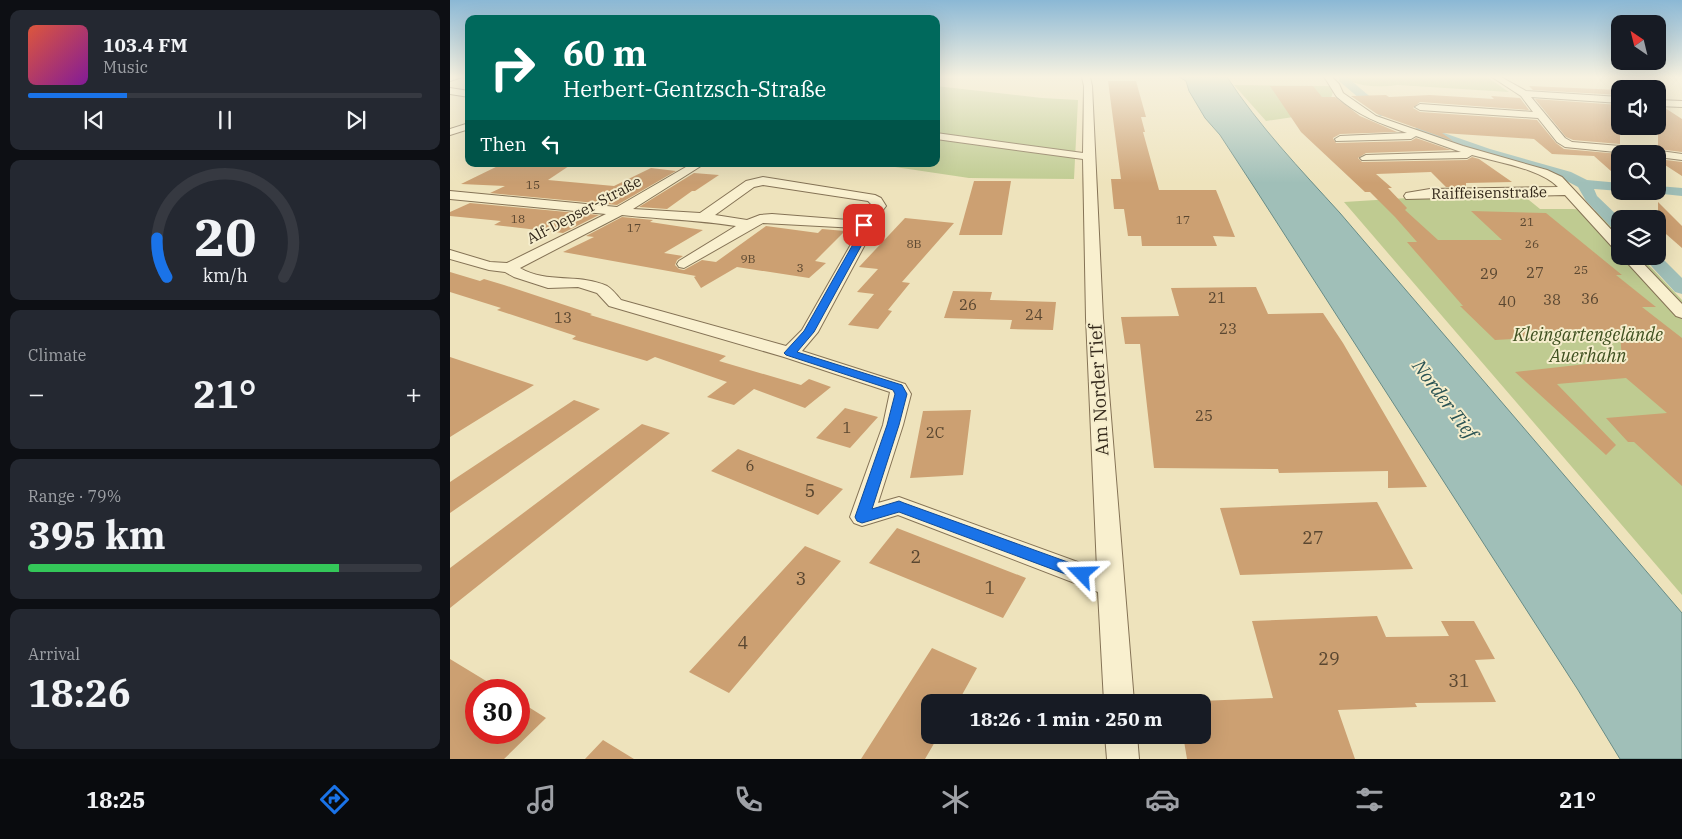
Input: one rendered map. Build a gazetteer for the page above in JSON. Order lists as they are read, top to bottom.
{
  "streets": {
    "street": ["Raiffeisenstraße", "Alf-Depser-Straße", "Am Norder Tief"]
  },
  "water": ["Norder Tief"],
  "parks": ["Kleingartengelände Auerhahn"],
  "house_numbers": [
    "15",
    "18",
    "17",
    "21",
    "17",
    "8B",
    "26",
    "9B",
    "3",
    "25",
    "27",
    "29",
    "21",
    "36",
    "38",
    "40",
    "26",
    "24",
    "13",
    "23",
    "25",
    "1",
    "2C",
    "6",
    "5",
    "27",
    "2",
    "3",
    "1",
    "4",
    "29",
    "31"
  ],
  "north": "top left",
  "page": {
    "turn": ["60 m", "Herbert-Gentzsch-Straße"],
    "song": ["103.4 FM", "Music"],
    "then": "Then",
    "tile": [
      "Climate",
      ["Range · 79%", "395 km"],
      ["Arrival", "18:26"]
    ],
    "heat": ["−", "21°", "+"],
    "limit": "30",
    "trip": "18:26 · 1 min · 250 m",
    "tabs": ["18:25", "21°"],
    "gauge": ["20", "km/h"]
  }
}
